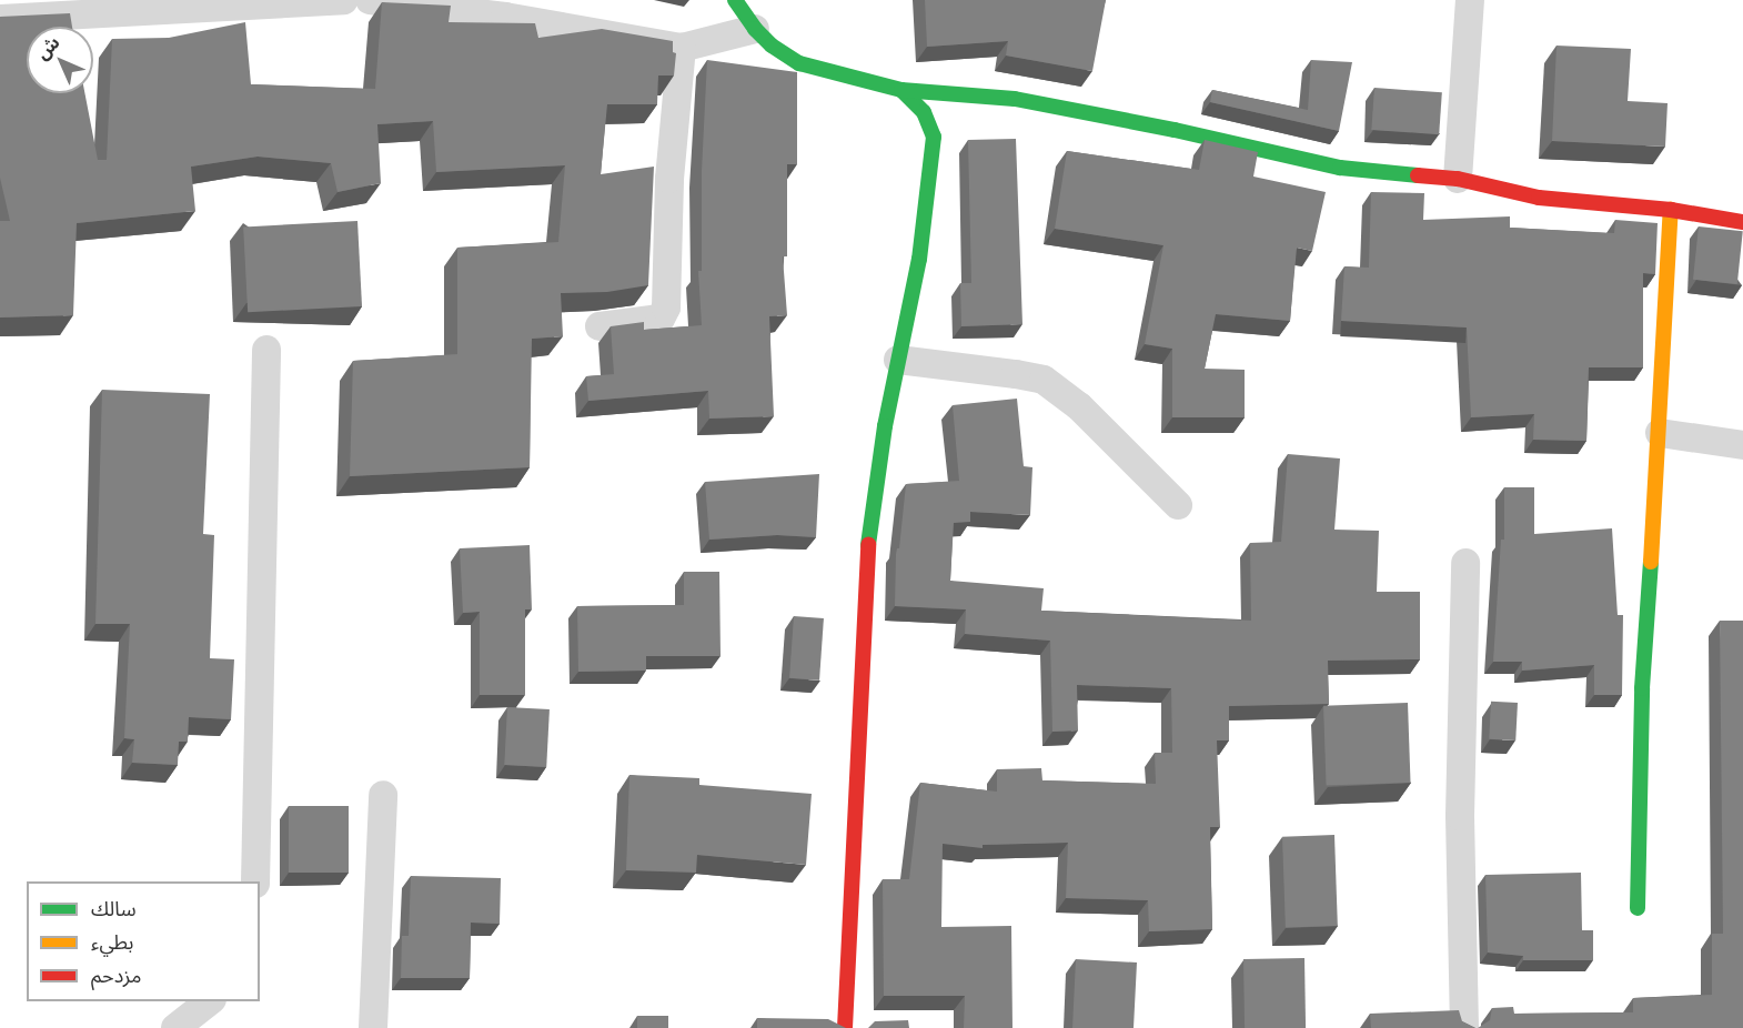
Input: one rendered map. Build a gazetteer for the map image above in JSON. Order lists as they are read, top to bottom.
{
  "legend": ["سالك", "بطيء", "مزدحم"],
  "north": "top left"
}
